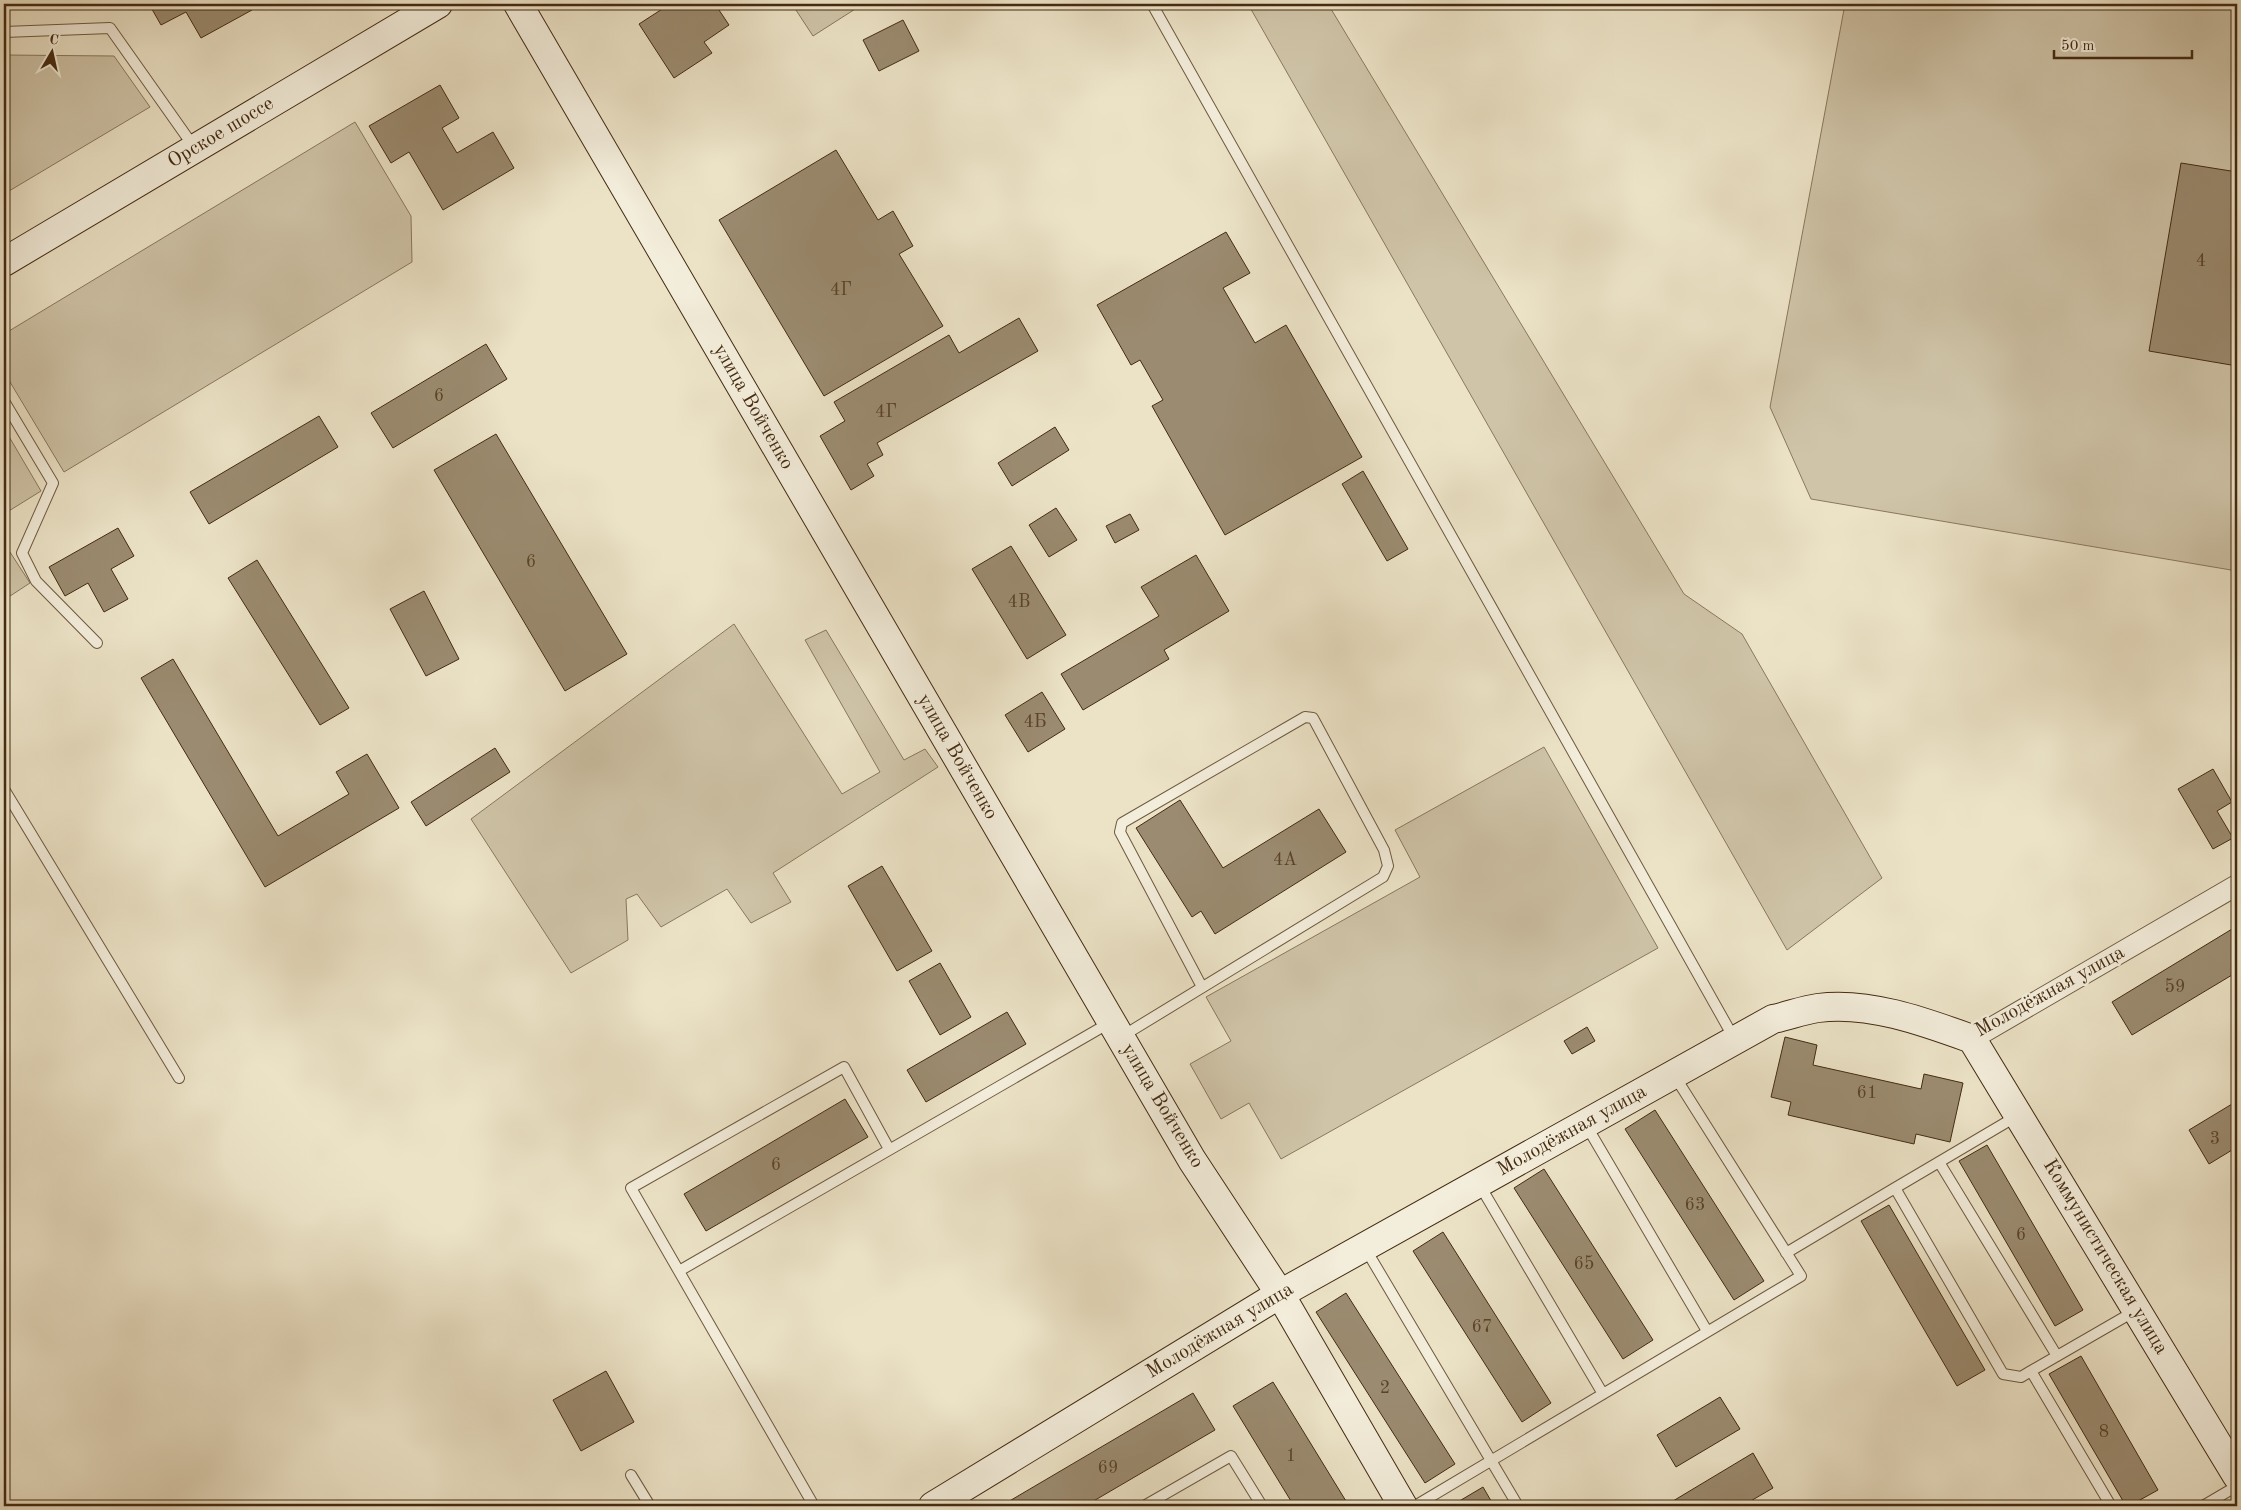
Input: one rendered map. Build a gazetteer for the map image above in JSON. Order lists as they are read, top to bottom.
{
  "streets": {
    "main road": [
      "Орское шоссе",
      "улица Войченко",
      "Молодёжная улица",
      "Коммунистическая улица"
    ]
  },
  "crossings": [
    ["улица Войченко", "Молодёжная улица"],
    ["Молодёжная улица", "Коммунистическая улица"]
  ],
  "house_numbers": [
    "4",
    "4Г",
    "6",
    "4Г",
    "6",
    "4В",
    "4Б",
    "4А",
    "59",
    "61",
    "3",
    "6",
    "63",
    "6",
    "65",
    "67",
    "2",
    "8",
    "1",
    "69"
  ],
  "scale_bar": "50 m",
  "north": "top"
}
